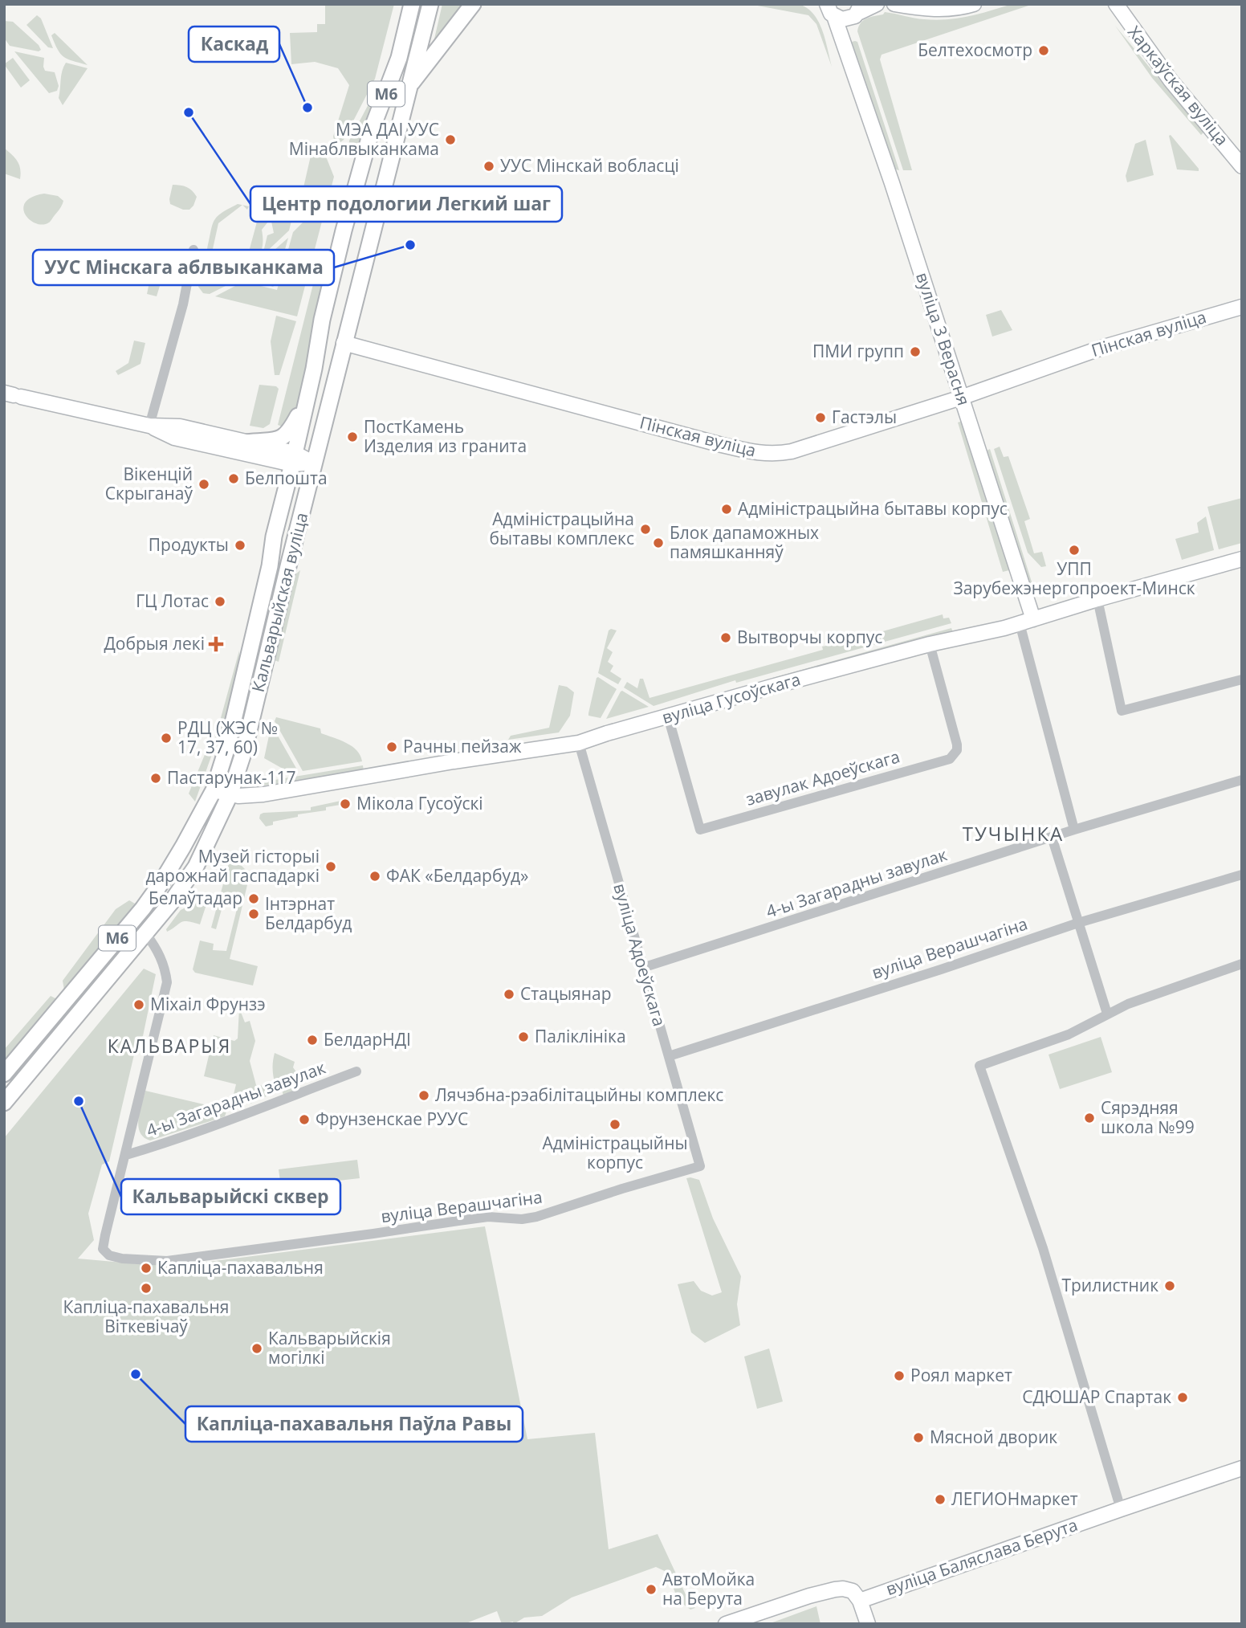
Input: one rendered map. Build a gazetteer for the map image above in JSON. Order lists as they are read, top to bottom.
{
  "streets": {
    "main road": ["М6", "Кальварыйская вуліца"],
    "street": [
      "Харкаўская вуліца",
      "Пінская вуліца",
      "вуліца 3 Верасня",
      "вуліца Гусоўскага",
      "завулак Адоеўскага",
      "4-ы Загарадны завулак",
      "вуліца Верашчагіна",
      "вуліца Адоеўскага",
      "вуліца Баляслава Берута"
    ]
  },
  "crossings": [
    ["Пінская вуліца", "вуліца 3 Верасня"],
    ["Пінская вуліца", "Кальварыйская вуліца"],
    ["вуліца 3 Верасня", "вуліца Гусоўскага"],
    ["вуліца 3 Верасня", "4-ы Загарадны завулак"],
    ["Кальварыйская вуліца", "вуліца Гусоўскага"],
    ["вуліца Гусоўскага", "завулак Адоеўскага"],
    ["вуліца Гусоўскага", "вуліца Адоеўскага"],
    ["4-ы Загарадны завулак", "вуліца Верашчагіна"],
    ["4-ы Загарадны завулак", "вуліца Адоеўскага"],
    ["вуліца Верашчагіна", "вуліца Адоеўскага"]
  ],
  "districts": ["ТУЧЫНКА", "КАЛЬВАРЫЯ"],
  "places": {
    "other": [
      "Белтехосмотр",
      "Каскад",
      "Центр подологии Легкий шаг",
      "МЭА ДАI УУС Мінаблвыканкама",
      "УУС Мінскай вобласці",
      "УУС Мінскага аблвыканкама",
      "ПМИ групп",
      "Гастэлы",
      "ПостКамень Изделия из гранита",
      "Белпошта",
      "Вікенцій Скрыганаў",
      "Адміністрацыйна бытавы корпус",
      "Адміністрацыйна бытавы комплекс",
      "Блок дапаможных памяшканняў",
      "Продукты",
      "УПП Зарубежэнергопроект-Минск",
      "ГЦ Лотас",
      "Вытворчы корпус",
      "РДЦ (ЖЭС № 17, 37, 60)",
      "Рачны пейзаж",
      "Пастарунак-117",
      "Мікола Гусоўскі",
      "Музей гісторыі дарожнай гаспадаркі",
      "ФАК «Белдарбуд»",
      "Белаўтадар",
      "Інтэрнат Белдарбуд",
      "Стацыянар",
      "Міхаіл Фрунзэ",
      "Паліклініка",
      "БелдарНДI",
      "Лячэбна-рэабілітацыйны комплекс",
      "Кальварыйскі сквер",
      "Сярэдняя школа №99",
      "Фрунзенскае РУУС",
      "Адміністрацыйны корпус",
      "Капліца-пахавальня",
      "Трилистник",
      "Капліца-пахавальня Віткевічаў",
      "Кальварыйскія могілкі",
      "Капліца-пахавальня Паўла Равы",
      "Роял маркет",
      "СДЮШАР Спартак",
      "Мясной дворик",
      "ЛЕГИОНмаркет",
      "АвтоМойка на Берута"
    ],
    "health": ["Добрыя лекі"]
  }
}
